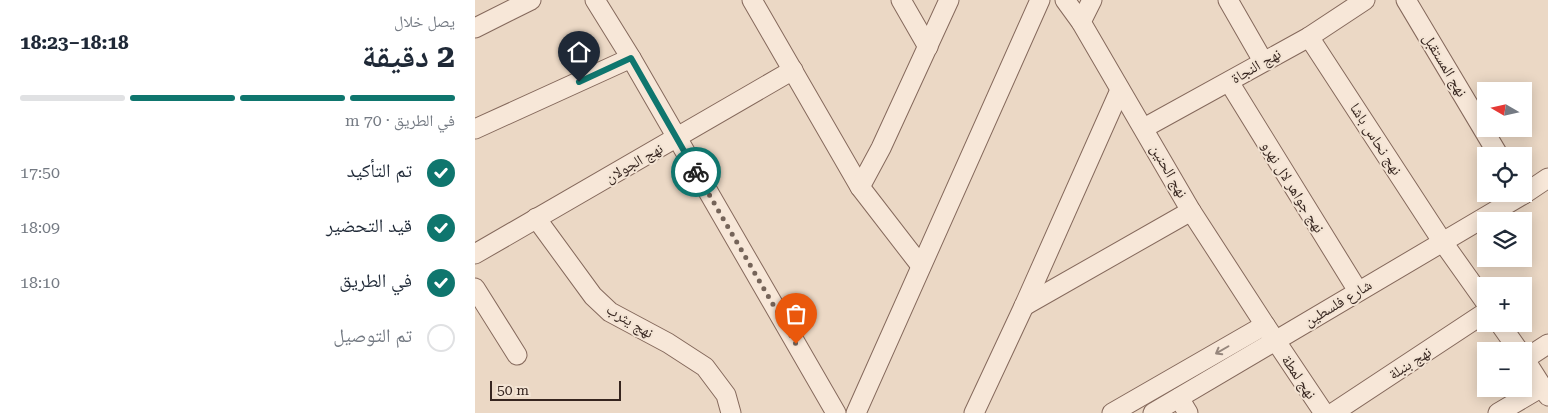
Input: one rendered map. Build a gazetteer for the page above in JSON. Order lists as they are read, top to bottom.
{
  "streets": {
    "street": [
      "نهج المستقبل",
      "نهج النجاة",
      "نهج نحاس باشا",
      "نهج الجولان",
      "نهج الحنين",
      "نهج جواهر لال نهرو",
      "شارع فلسطين",
      "نهج يثرب",
      "نهج بنبلة",
      "نهج لمطة"
    ]
  },
  "crossings": [
    ["نهج النجاة", "نهج نحاس باشا"],
    ["نهج النجاة", "نهج الحنين"],
    ["نهج النجاة", "نهج جواهر لال نهرو"],
    ["نهج نحاس باشا", "شارع فلسطين"],
    ["نهج الجولان", "نهج يثرب"],
    ["نهج الحنين", "شارع فلسطين"],
    ["نهج الحنين", "نهج لمطة"],
    ["نهج جواهر لال نهرو", "شارع فلسطين"],
    ["شارع فلسطين", "نهج لمطة"]
  ],
  "scale_bar": "50 m",
  "north": "left",
  "page": {
    "heading": ["2 دقيقة", "يصل خلال", "18:18–18:23"],
    "map_buttons": ["+", "−"],
    "bar": "في الطريق · 70 m",
    "list": [
      ["تم التأكيد", "17:50"],
      ["قيد التحضير", "18:09"],
      ["في الطريق", "18:10"],
      "تم التوصيل"
    ],
    "scale": "50 m"
  }
}
